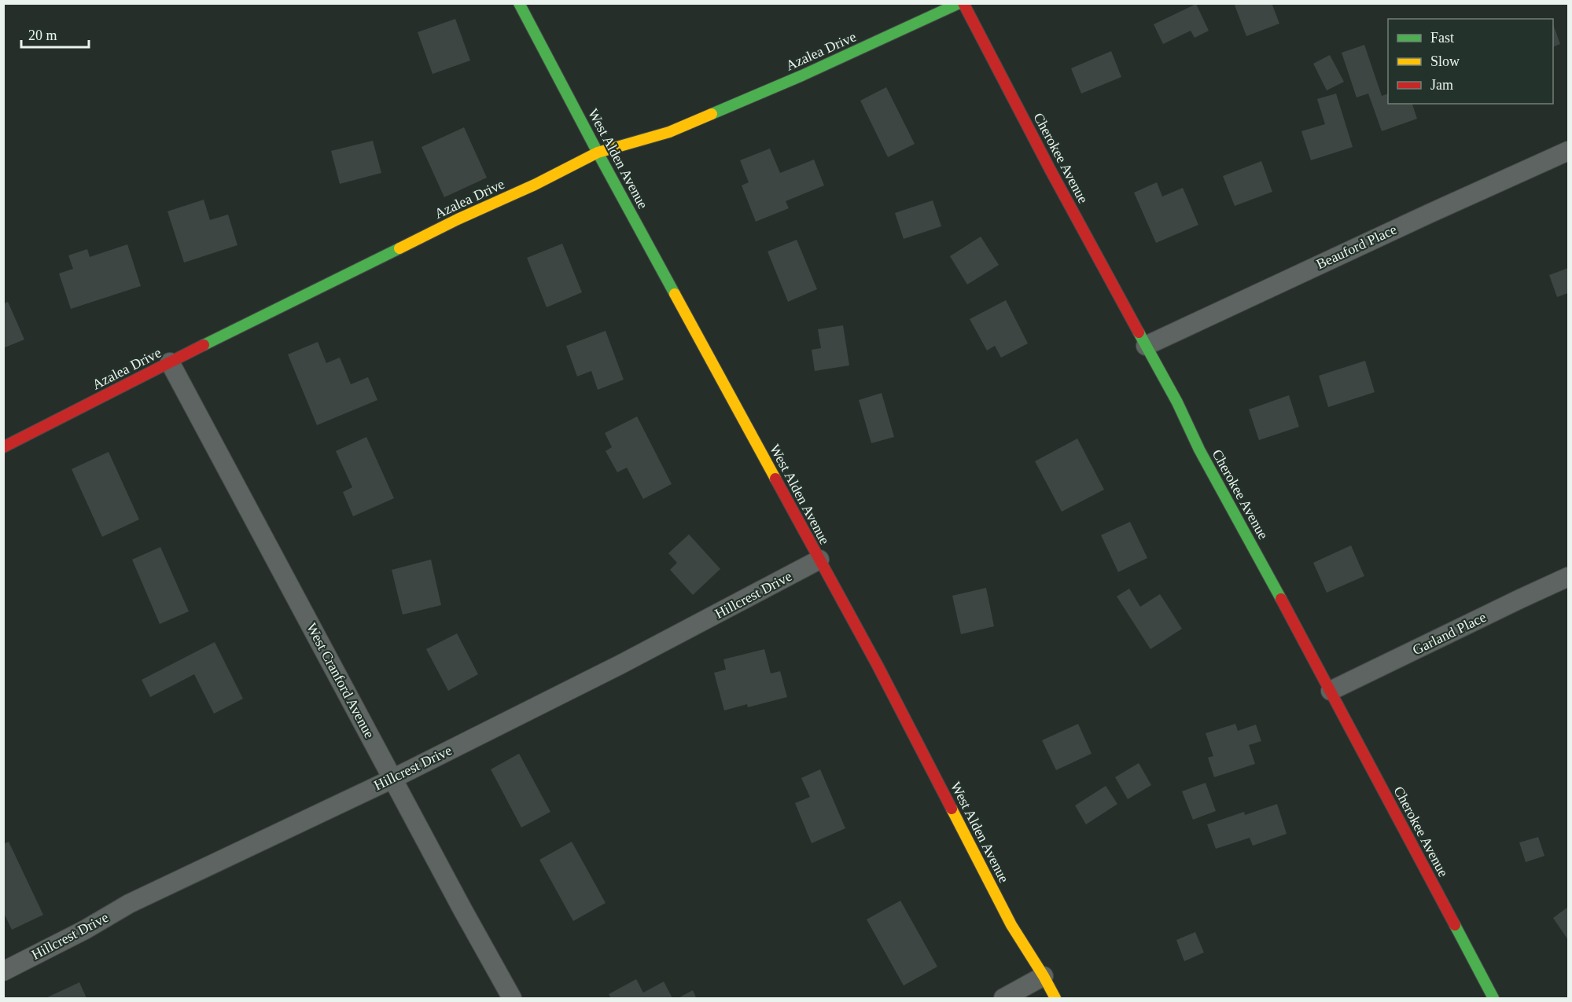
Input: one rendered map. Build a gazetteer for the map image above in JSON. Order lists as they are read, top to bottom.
{
  "streets": {
    "street": [
      "Azalea Drive",
      "Cherokee Avenue",
      "West Alden Avenue",
      "Beauford Place",
      "Hillcrest Drive",
      "Garland Place",
      "West Cranford Avenue"
    ]
  },
  "crossings": [
    ["Azalea Drive", "West Alden Avenue"],
    ["Azalea Drive", "West Cranford Avenue"],
    ["Cherokee Avenue", "Beauford Place"],
    ["Cherokee Avenue", "Garland Place"],
    ["West Alden Avenue", "Hillcrest Drive"],
    ["Hillcrest Drive", "West Cranford Avenue"]
  ],
  "legend": ["Fast", "Slow", "Jam"],
  "scale_bar": "20 m"
}
